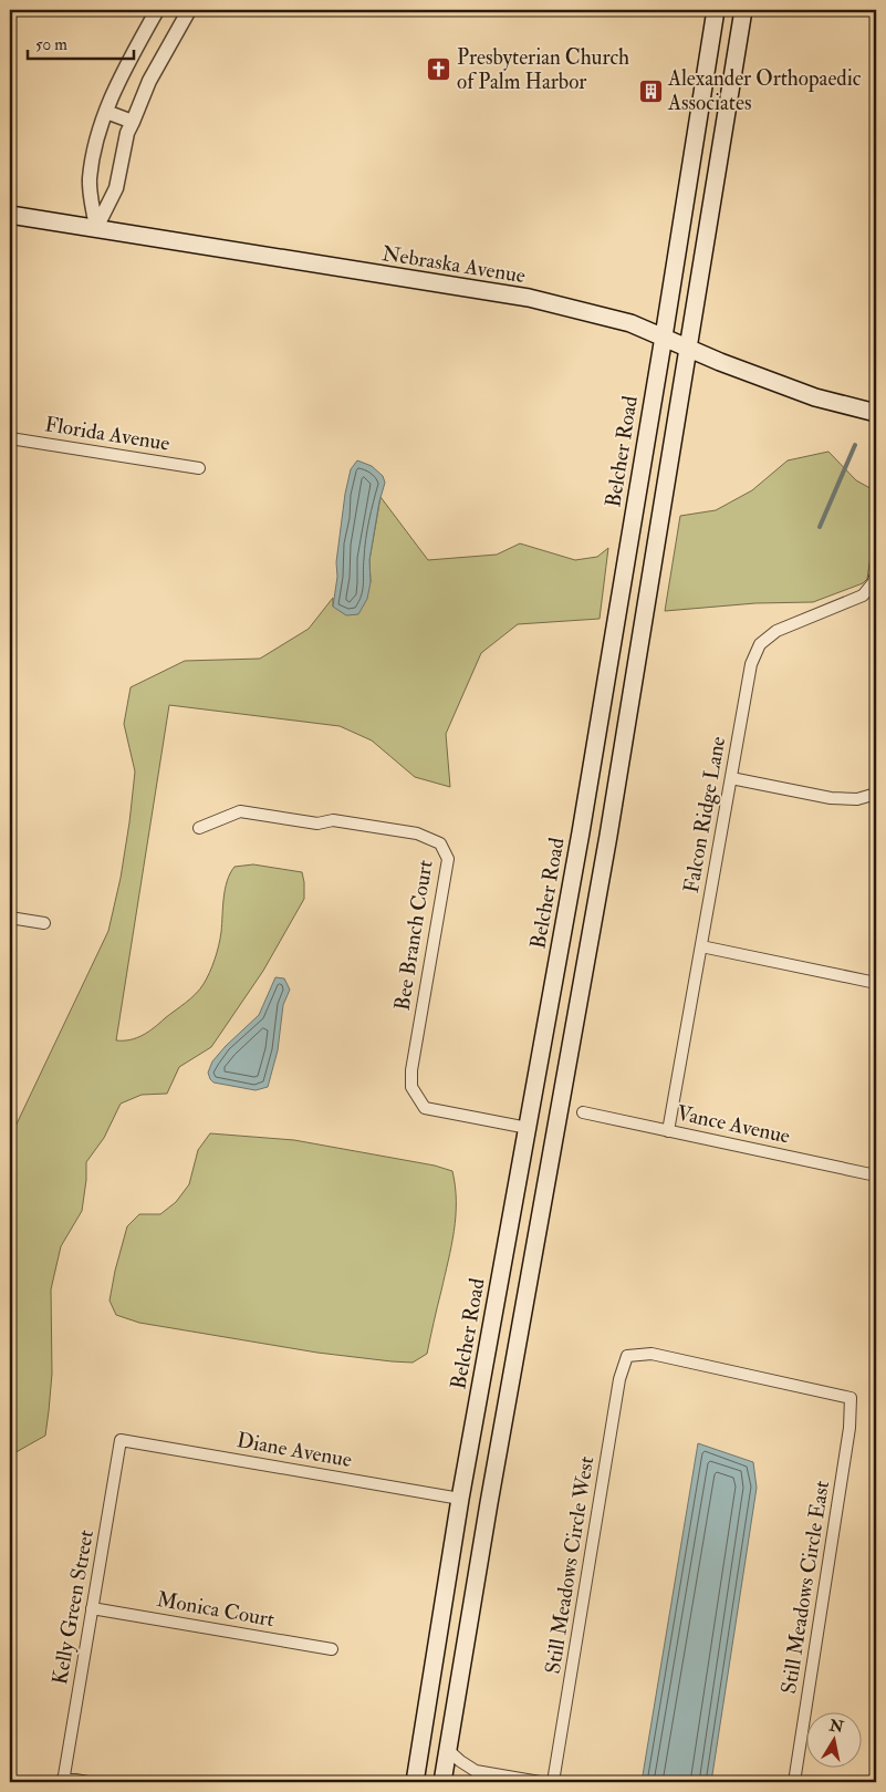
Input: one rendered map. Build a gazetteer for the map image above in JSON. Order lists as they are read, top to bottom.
{
  "streets": {
    "main road": ["Nebraska Avenue", "Belcher Road"],
    "street": [
      "Florida Avenue",
      "Falcon Ridge Lane",
      "Bee Branch Court",
      "Vance Avenue",
      "Diane Avenue",
      "Still Meadows Circle West",
      "Still Meadows Circle East",
      "Kelly Green Street",
      "Monica Court"
    ]
  },
  "crossings": [
    ["Nebraska Avenue", "Belcher Road"],
    ["Belcher Road", "Bee Branch Court"],
    ["Belcher Road", "Diane Avenue"],
    ["Falcon Ridge Lane", "Vance Avenue"],
    ["Diane Avenue", "Kelly Green Street"],
    ["Still Meadows Circle West", "Still Meadows Circle East"],
    ["Kelly Green Street", "Monica Court"]
  ],
  "places": {
    "church": ["Presbyterian Church of Palm Harbor"],
    "building": ["Alexander Orthopaedic Associates"]
  },
  "scale_bar": "50 m",
  "north": "top"
}
